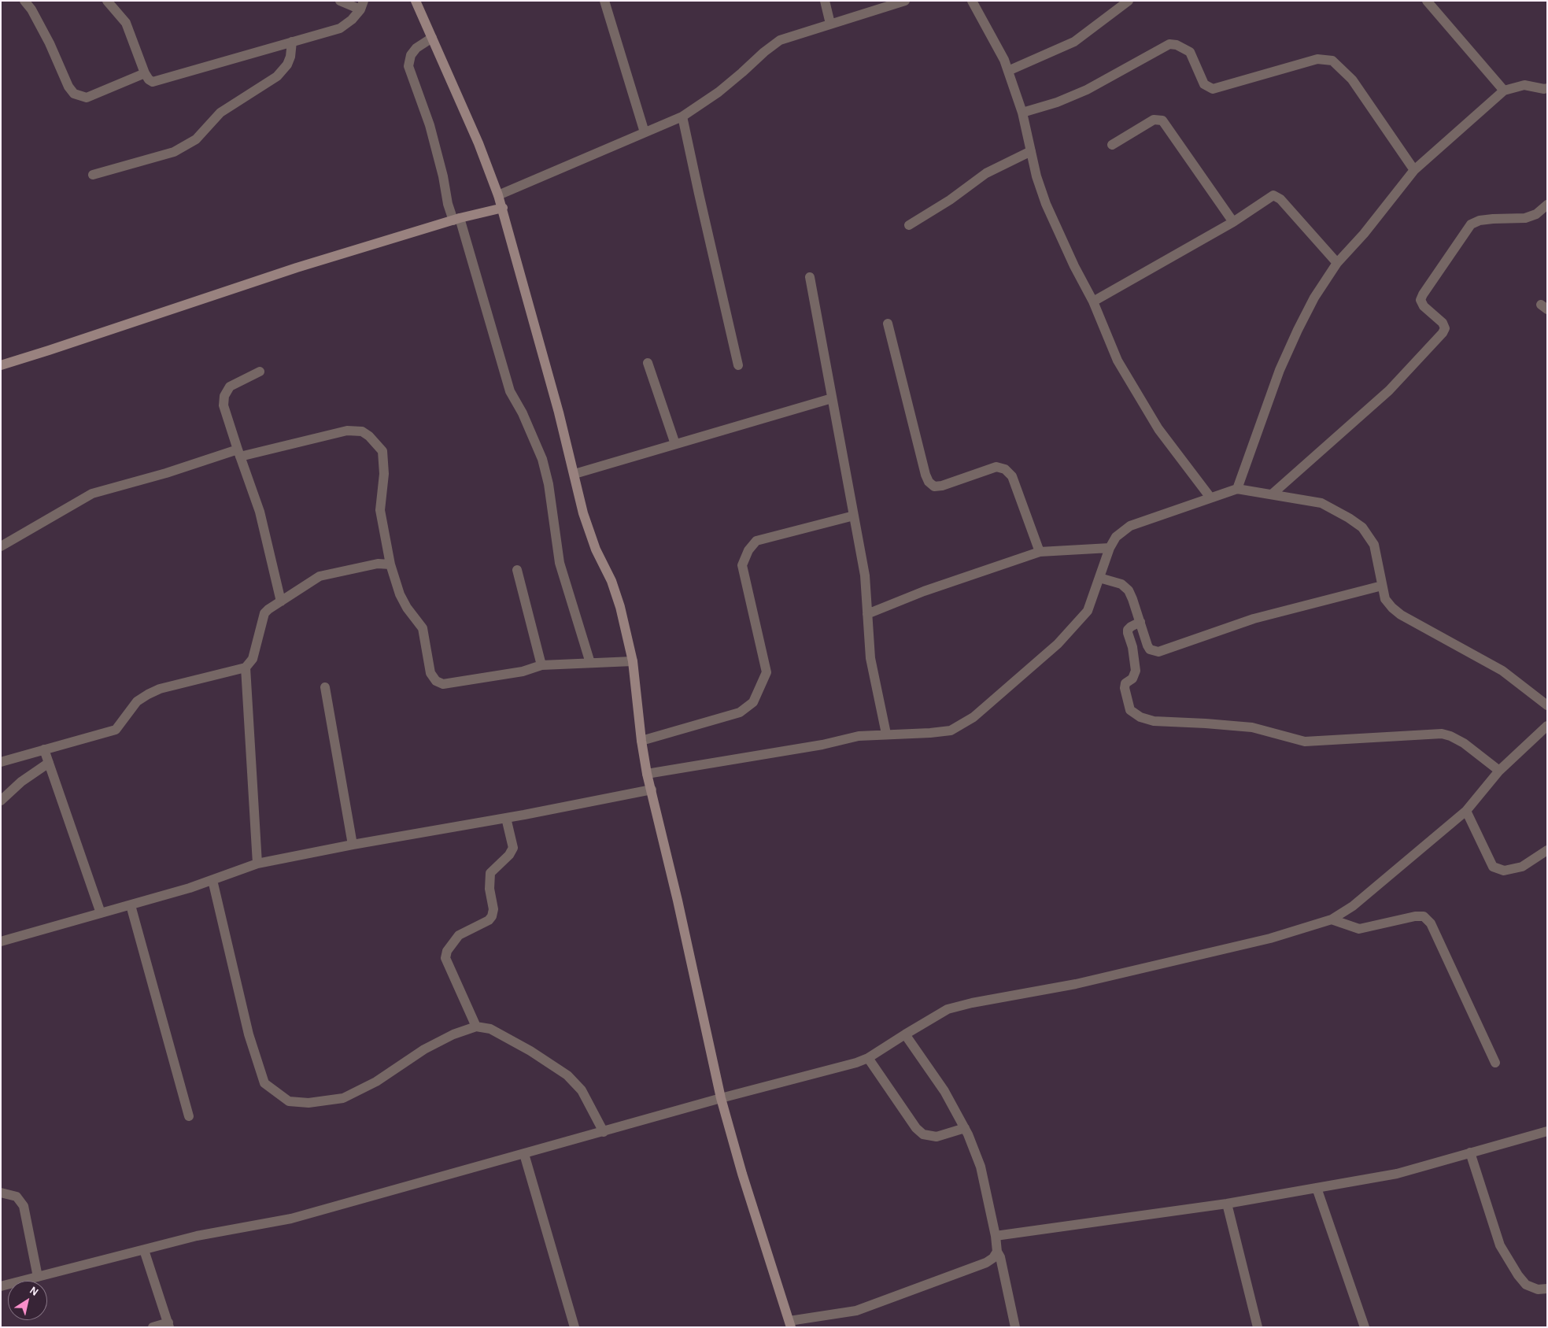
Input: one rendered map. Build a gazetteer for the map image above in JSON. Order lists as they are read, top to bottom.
{
  "north": "top right"
}
